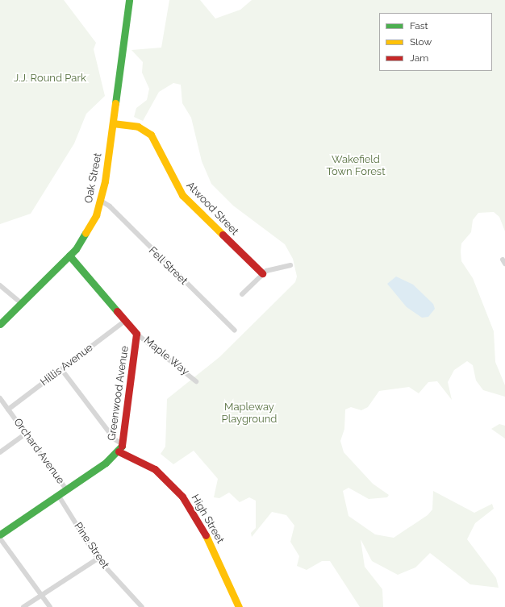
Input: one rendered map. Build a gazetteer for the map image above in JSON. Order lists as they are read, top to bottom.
{
  "streets": {
    "street": [
      "Oak Street",
      "Atwood Street",
      "Fell Street",
      "Maple Way",
      "Hillis Avenue",
      "Greenwood Avenue",
      "Orchard Avenue",
      "High Street",
      "Pine Street"
    ]
  },
  "crossings": [
    ["Oak Street", "Atwood Street"],
    ["Oak Street", "Fell Street"],
    ["Oak Street", "Greenwood Avenue"],
    ["Maple Way", "Greenwood Avenue"],
    ["Hillis Avenue", "Greenwood Avenue"],
    ["Hillis Avenue", "Orchard Avenue"],
    ["Greenwood Avenue", "Orchard Avenue"],
    ["Greenwood Avenue", "High Street"],
    ["Greenwood Avenue", "Pine Street"]
  ],
  "parks": ["J.J. Round Park", "Wakefield Town Forest", "Mapleway Playground"],
  "legend": ["Fast", "Slow", "Jam"]
}
